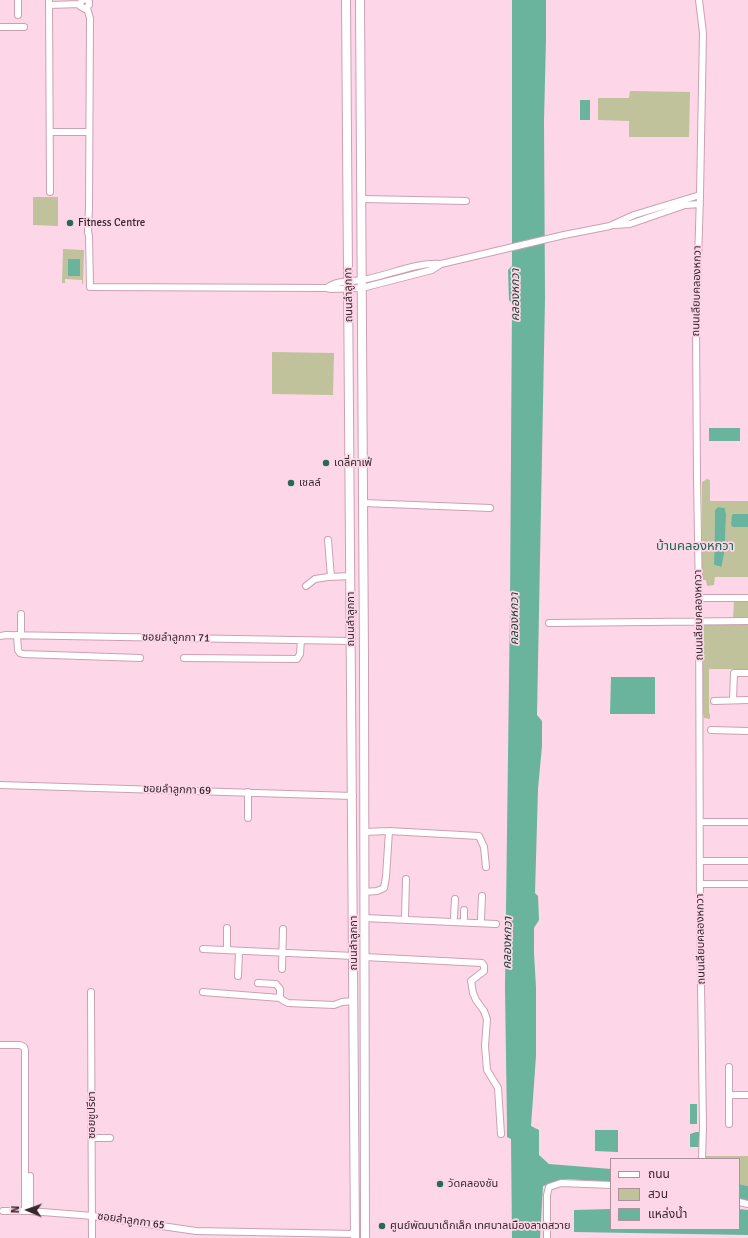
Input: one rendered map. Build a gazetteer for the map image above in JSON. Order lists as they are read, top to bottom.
{
  "streets": {
    "main road": ["ถนนลำลูกกา"],
    "street": [
      "ถนนเลียบคลองหกวา",
      "ซอยลำลูกกา 71",
      "ซอยลำลูกกา 69",
      "ซอยชูปรีชา",
      "ซอยลำลูกกา 65"
    ]
  },
  "crossings": [
    ["ถนนลำลูกกา", "ซอยลำลูกกา 71"],
    ["ถนนลำลูกกา", "ซอยลำลูกกา 69"],
    ["ถนนลำลูกกา", "ซอยลำลูกกา 65"],
    ["ซอยชูปรีชา", "ซอยลำลูกกา 65"]
  ],
  "districts": ["บ้านคลองหกวา"],
  "water": ["คลองหกวา"],
  "places": [
    "Fitness Centre",
    "เดลี่คาเฟ่",
    "เชลล์",
    "วัดคลองชัน",
    "ศูนย์พัฒนาเด็กเล็ก เทศบาลเมืองลาดสวาย"
  ],
  "legend": ["ถนน", "สวน", "แหล่งน้ำ"],
  "north": "left"
}
